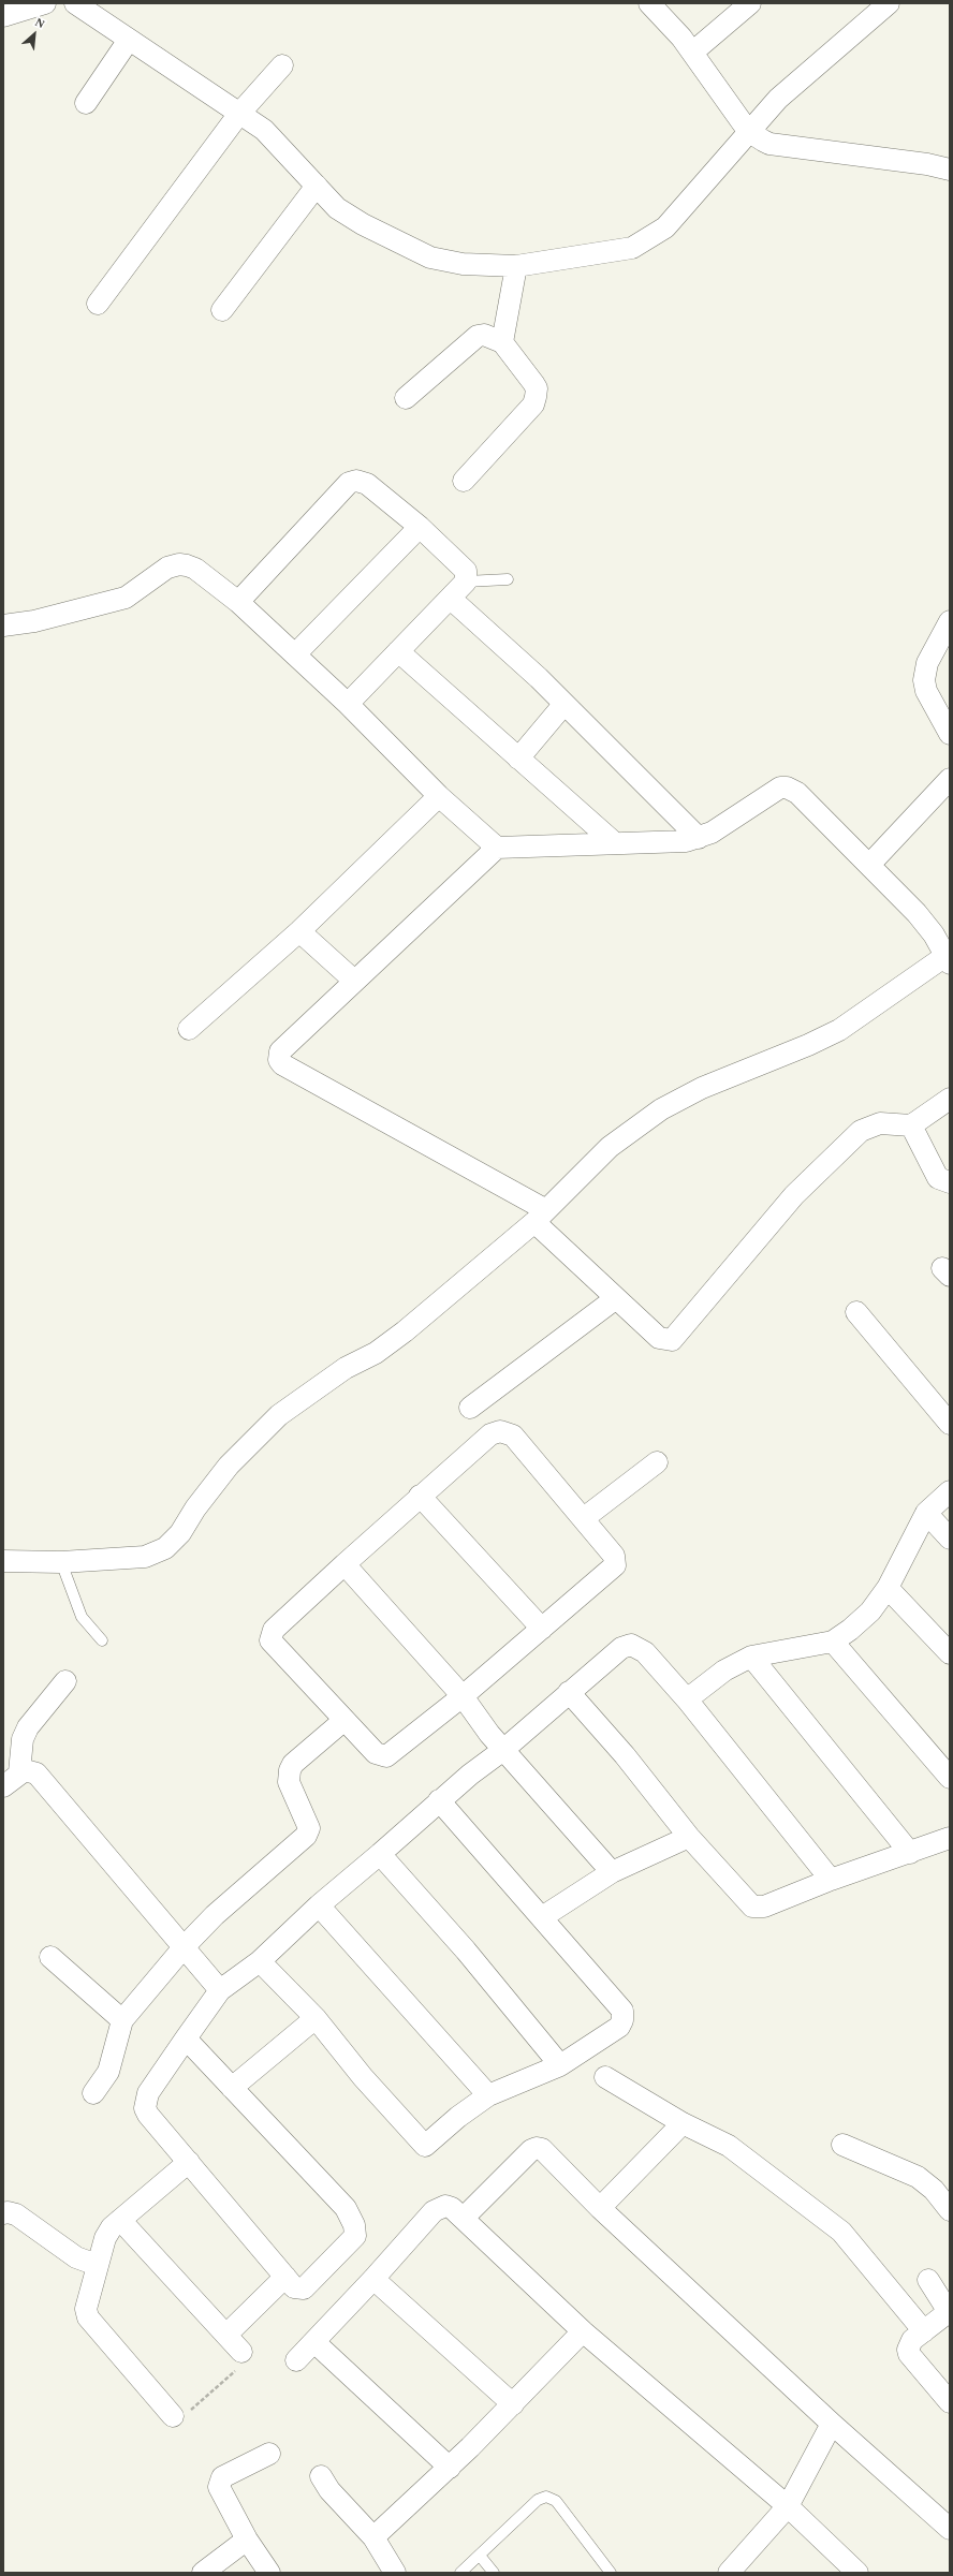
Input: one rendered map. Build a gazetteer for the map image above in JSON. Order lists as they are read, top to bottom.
{
  "north": "top right"
}
